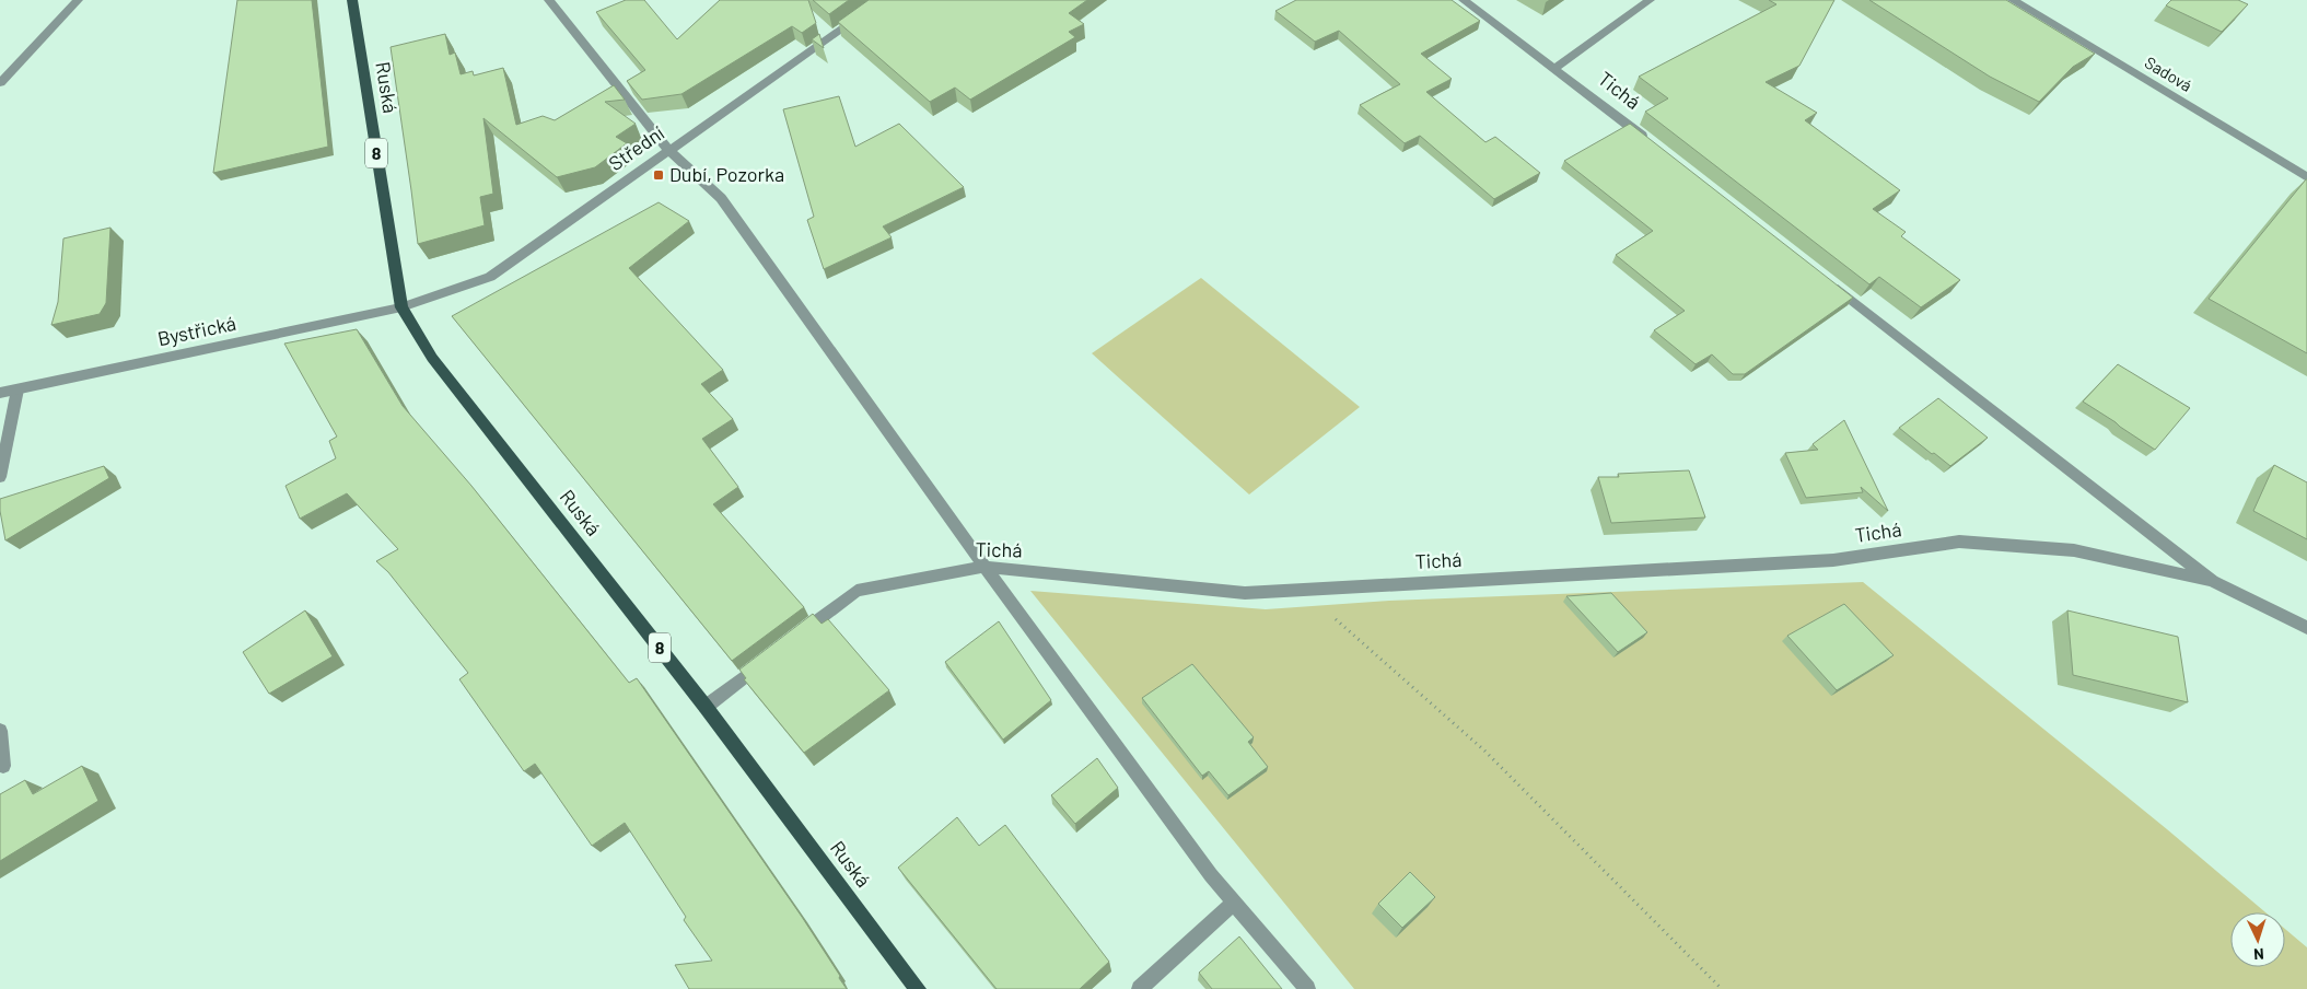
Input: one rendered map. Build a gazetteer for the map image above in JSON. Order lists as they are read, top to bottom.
{
  "streets": {
    "main road": ["Ruská", "8"],
    "street": [
      "Sadová",
      "Tichá",
      "Střední",
      "Bystřická"
    ]
  },
  "crossings": [
    ["Ruská", "Střední"],
    ["Ruská", "Bystřická"],
    ["Střední", "Bystřická"]
  ],
  "places": {
    "transit": ["Dubí, Pozorka"]
  },
  "north": "bottom"
}
